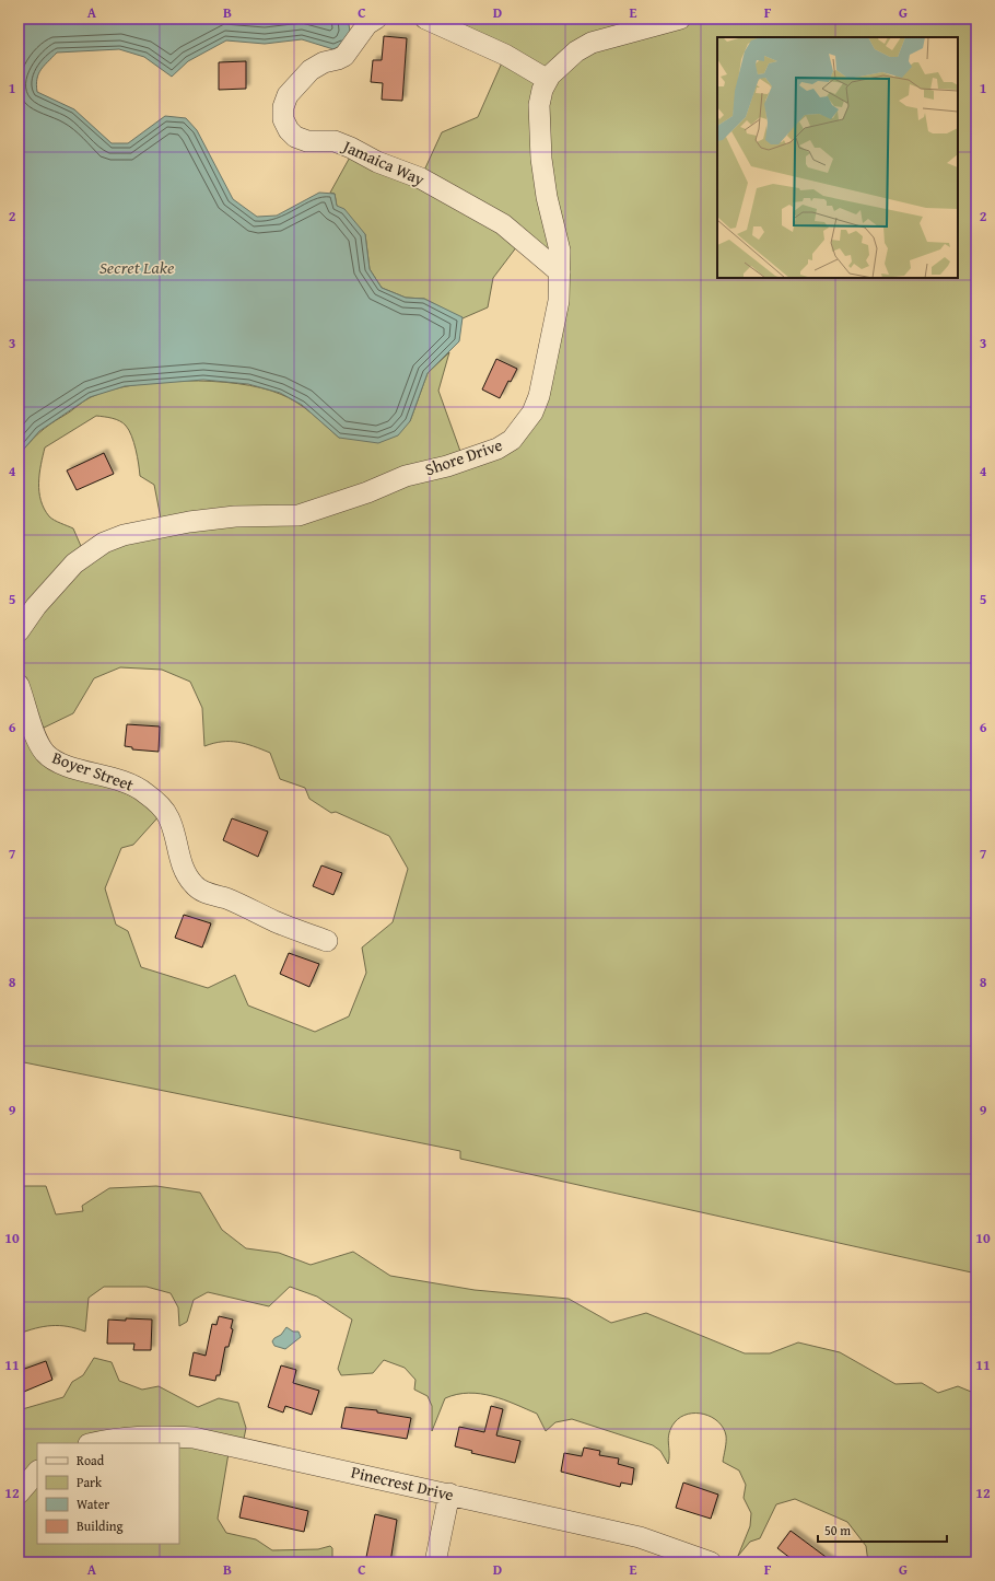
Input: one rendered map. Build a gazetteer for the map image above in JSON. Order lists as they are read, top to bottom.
{
  "streets": {
    "street": [
      "Jamaica Way",
      "Shore Drive",
      "Boyer Street",
      "Pinecrest Drive"
    ]
  },
  "crossings": [
    ["Jamaica Way", "Shore Drive"]
  ],
  "water": ["Secret Lake"],
  "legend": [
    "Road",
    "Park",
    "Water",
    "Building"
  ],
  "scale_bar": "50 m",
  "grid": {
    "columns": [
      "A",
      "B",
      "C",
      "D",
      "E",
      "F",
      "G"
    ],
    "rows": [
      "1",
      "2",
      "3",
      "4",
      "5",
      "6",
      "7",
      "8",
      "9",
      "10",
      "11",
      "12"
    ]
  }
}
